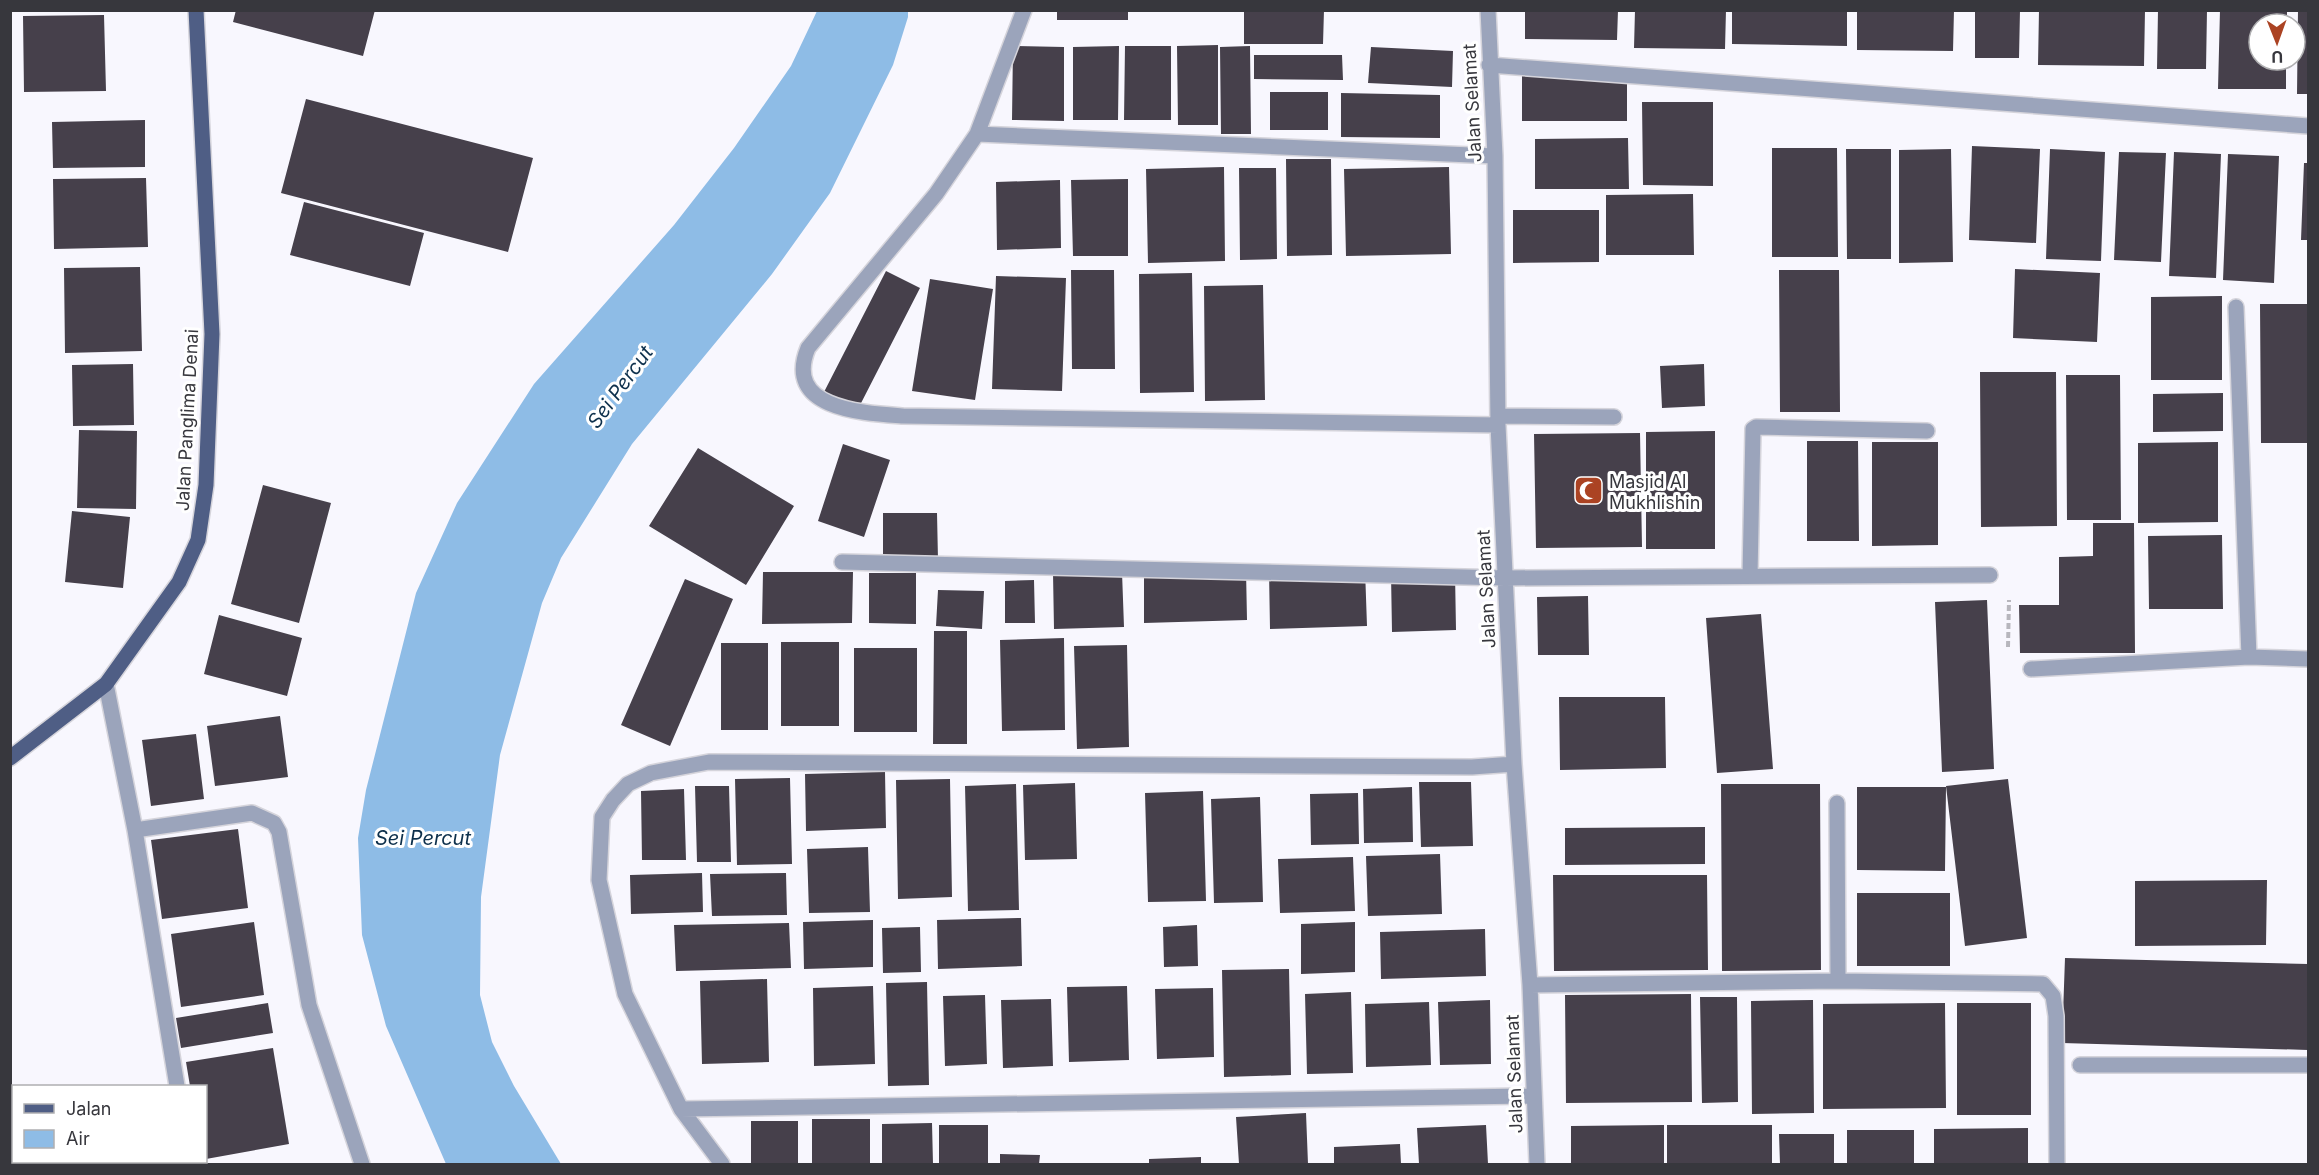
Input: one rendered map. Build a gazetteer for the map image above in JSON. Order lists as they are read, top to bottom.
{
  "streets": {
    "main road": ["Jalan Panglima Denai"],
    "street": ["Jalan Selamat"]
  },
  "water": ["Sei Percut"],
  "places": {
    "mosque": ["Masjid Al Mukhlishin"]
  },
  "legend": ["Jalan", "Air"],
  "north": "bottom"
}
